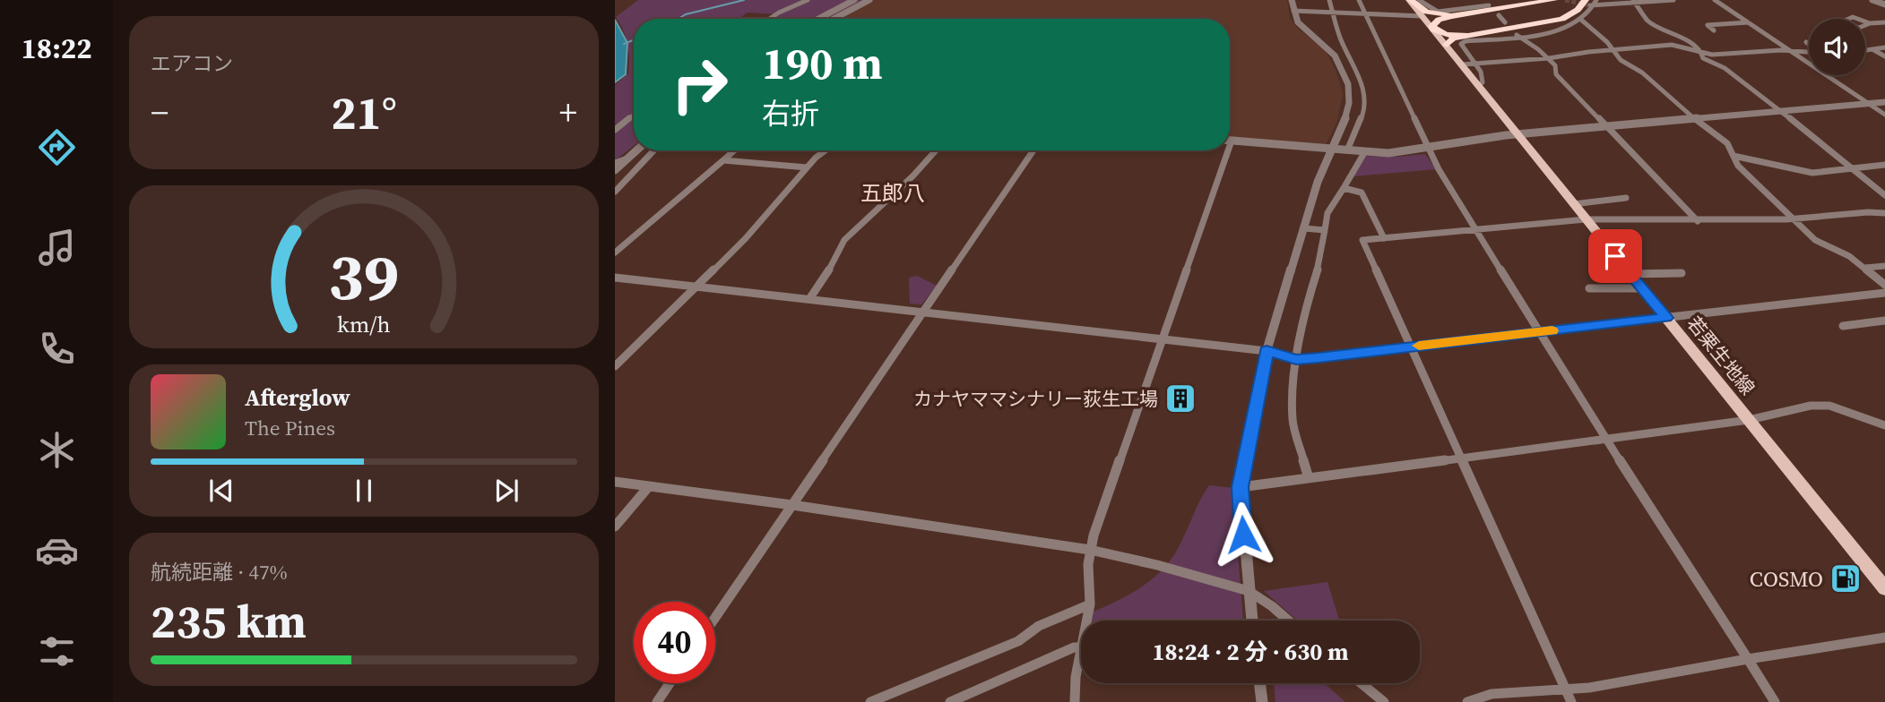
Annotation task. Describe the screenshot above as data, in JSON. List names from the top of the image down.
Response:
{
  "streets": {
    "main road": ["若栗生地線"]
  },
  "districts": ["五郎八"],
  "places": {
    "building": ["カナヤママシナリー荻生工場"],
    "fuel station": ["COSMO"]
  },
  "page": {
    "tabs": "18:22",
    "tile": [
      "エアコン",
      ["航続距離 · 47%", "235 km"]
    ],
    "turn": ["190 m", "右折"],
    "heat": ["−", "21°", "+"],
    "song": ["Afterglow", "The Pines"],
    "limit": "40",
    "trip": "18:24 · 2 分 · 630 m",
    "gauge": ["39", "km/h"]
  }
}
